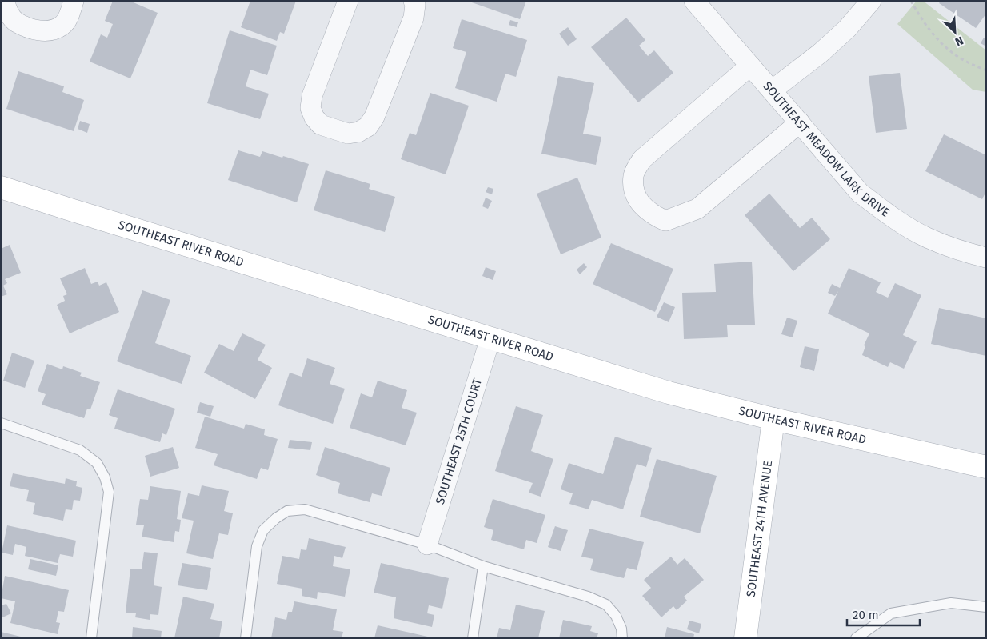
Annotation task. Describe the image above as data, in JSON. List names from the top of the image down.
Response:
{
  "streets": {
    "main road": ["SOUTHEAST RIVER ROAD", "SOUTHEAST 24TH AVENUE"],
    "street": ["SOUTHEAST MEADOW LARK DRIVE", "SOUTHEAST 25TH COURT"]
  },
  "crossings": [
    ["SOUTHEAST RIVER ROAD", "SOUTHEAST 25TH COURT"],
    ["SOUTHEAST RIVER ROAD", "SOUTHEAST 24TH AVENUE"]
  ],
  "scale_bar": "20 m",
  "north": "bottom right"
}
